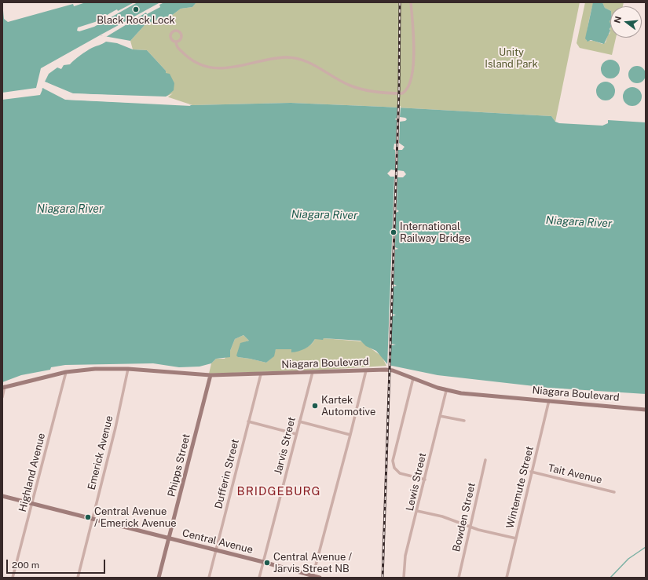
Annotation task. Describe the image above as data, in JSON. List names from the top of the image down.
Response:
{
  "streets": {
    "main road": ["Niagara Boulevard", "Phipps Street", "Central Avenue"],
    "street": [
      "Jarvis Street",
      "Emerick Avenue",
      "Highland Avenue",
      "Dufferin Street",
      "Tait Avenue",
      "Lewis Street",
      "Wintemute Street",
      "Bowden Street"
    ]
  },
  "crossings": [
    ["Niagara Boulevard", "Jarvis Street"],
    ["Niagara Boulevard", "Emerick Avenue"],
    ["Niagara Boulevard", "Phipps Street"],
    ["Niagara Boulevard", "Highland Avenue"],
    ["Niagara Boulevard", "Dufferin Street"],
    ["Niagara Boulevard", "Lewis Street"],
    ["Niagara Boulevard", "Wintemute Street"],
    ["Jarvis Street", "Central Avenue"],
    ["Emerick Avenue", "Central Avenue"],
    ["Phipps Street", "Central Avenue"],
    ["Highland Avenue", "Central Avenue"],
    ["Dufferin Street", "Central Avenue"],
    ["Tait Avenue", "Wintemute Street"]
  ],
  "districts": ["BRIDGEBURG"],
  "water": ["Niagara River"],
  "parks": ["Unity Island Park"],
  "places": [
    "Black Rock Lock",
    "International Railway Bridge",
    "Kartek Automotive",
    "Central Avenue / Emerick Avenue",
    "Central Avenue / Jarvis Street NB"
  ],
  "scale_bar": "200 m",
  "north": "left"
}
